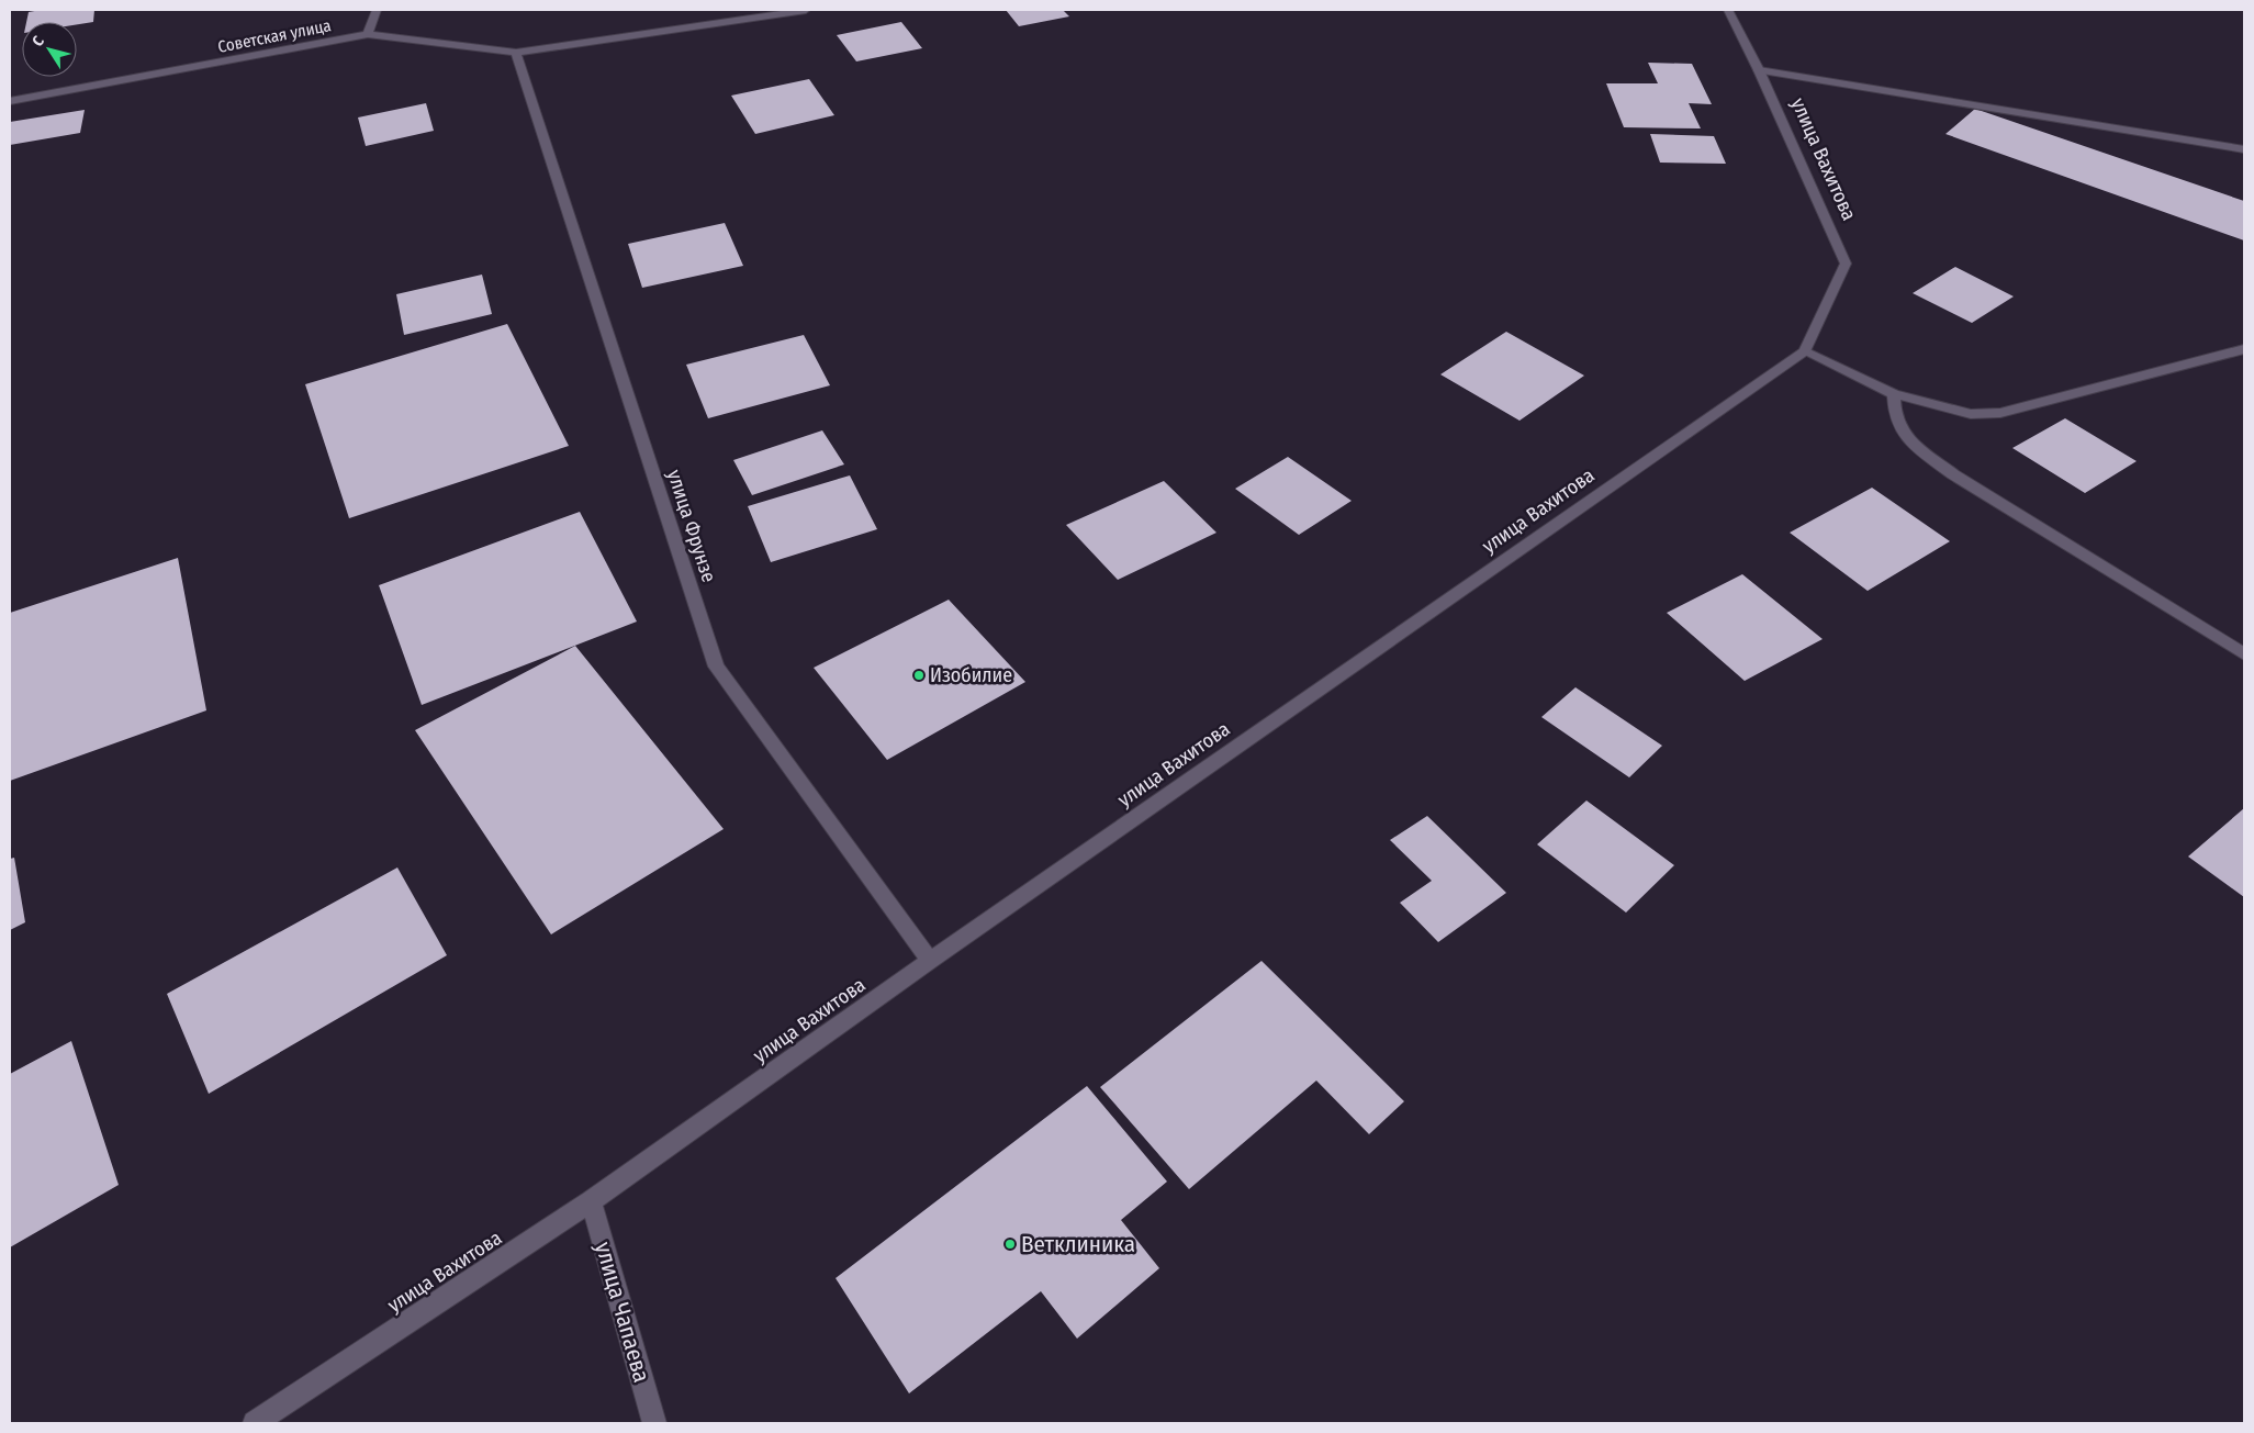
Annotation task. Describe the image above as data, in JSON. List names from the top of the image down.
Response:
{
  "streets": {
    "street": [
      "Советская улица",
      "улица Вахитова",
      "улица Фрунзе",
      "улица Чапаева"
    ]
  },
  "crossings": [
    ["Советская улица", "улица Фрунзе"],
    ["улица Вахитова", "улица Фрунзе"],
    ["улица Вахитова", "улица Чапаева"]
  ],
  "places": ["Изобилие", "Ветклиника"],
  "north": "top left"
}
